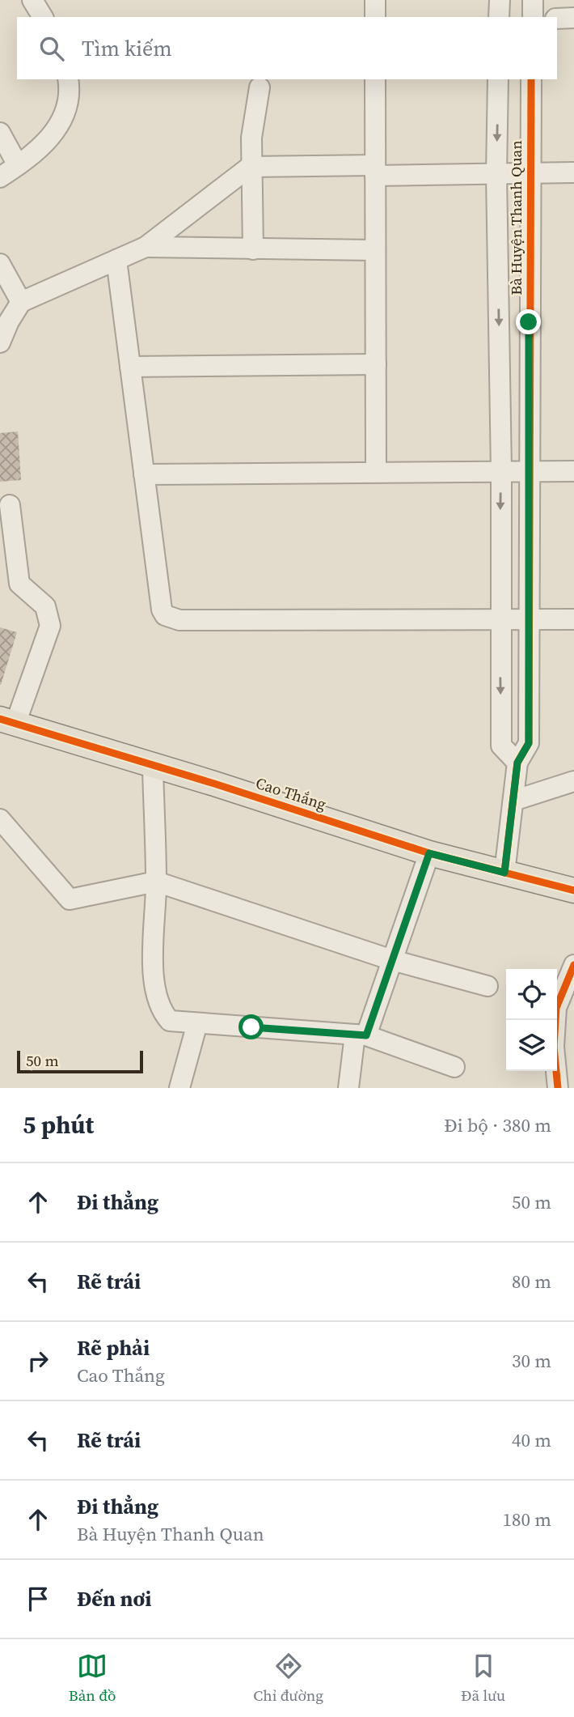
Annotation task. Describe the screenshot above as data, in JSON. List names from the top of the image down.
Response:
{
  "streets": {
    "main road": ["Cao Thắng"],
    "street": ["Bà Huyện Thanh Quan"]
  },
  "scale_bar": "50 m",
  "page": {
    "search": "Tìm kiếm",
    "scale": "50 m",
    "heading": ["5 phút", "Đi bộ · 380 m"],
    "list": [
      ["Đi thẳng", "50 m"],
      ["Rẽ trái", "80 m"],
      ["Rẽ phải", "Cao Thắng", "30 m"],
      ["Rẽ trái", "40 m"],
      ["Đi thẳng", "Bà Huyện Thanh Quan", "180 m"],
      "Đến nơi"
    ],
    "nav": ["Bản đồ", "Chỉ đường", "Đã lưu"]
  }
}
